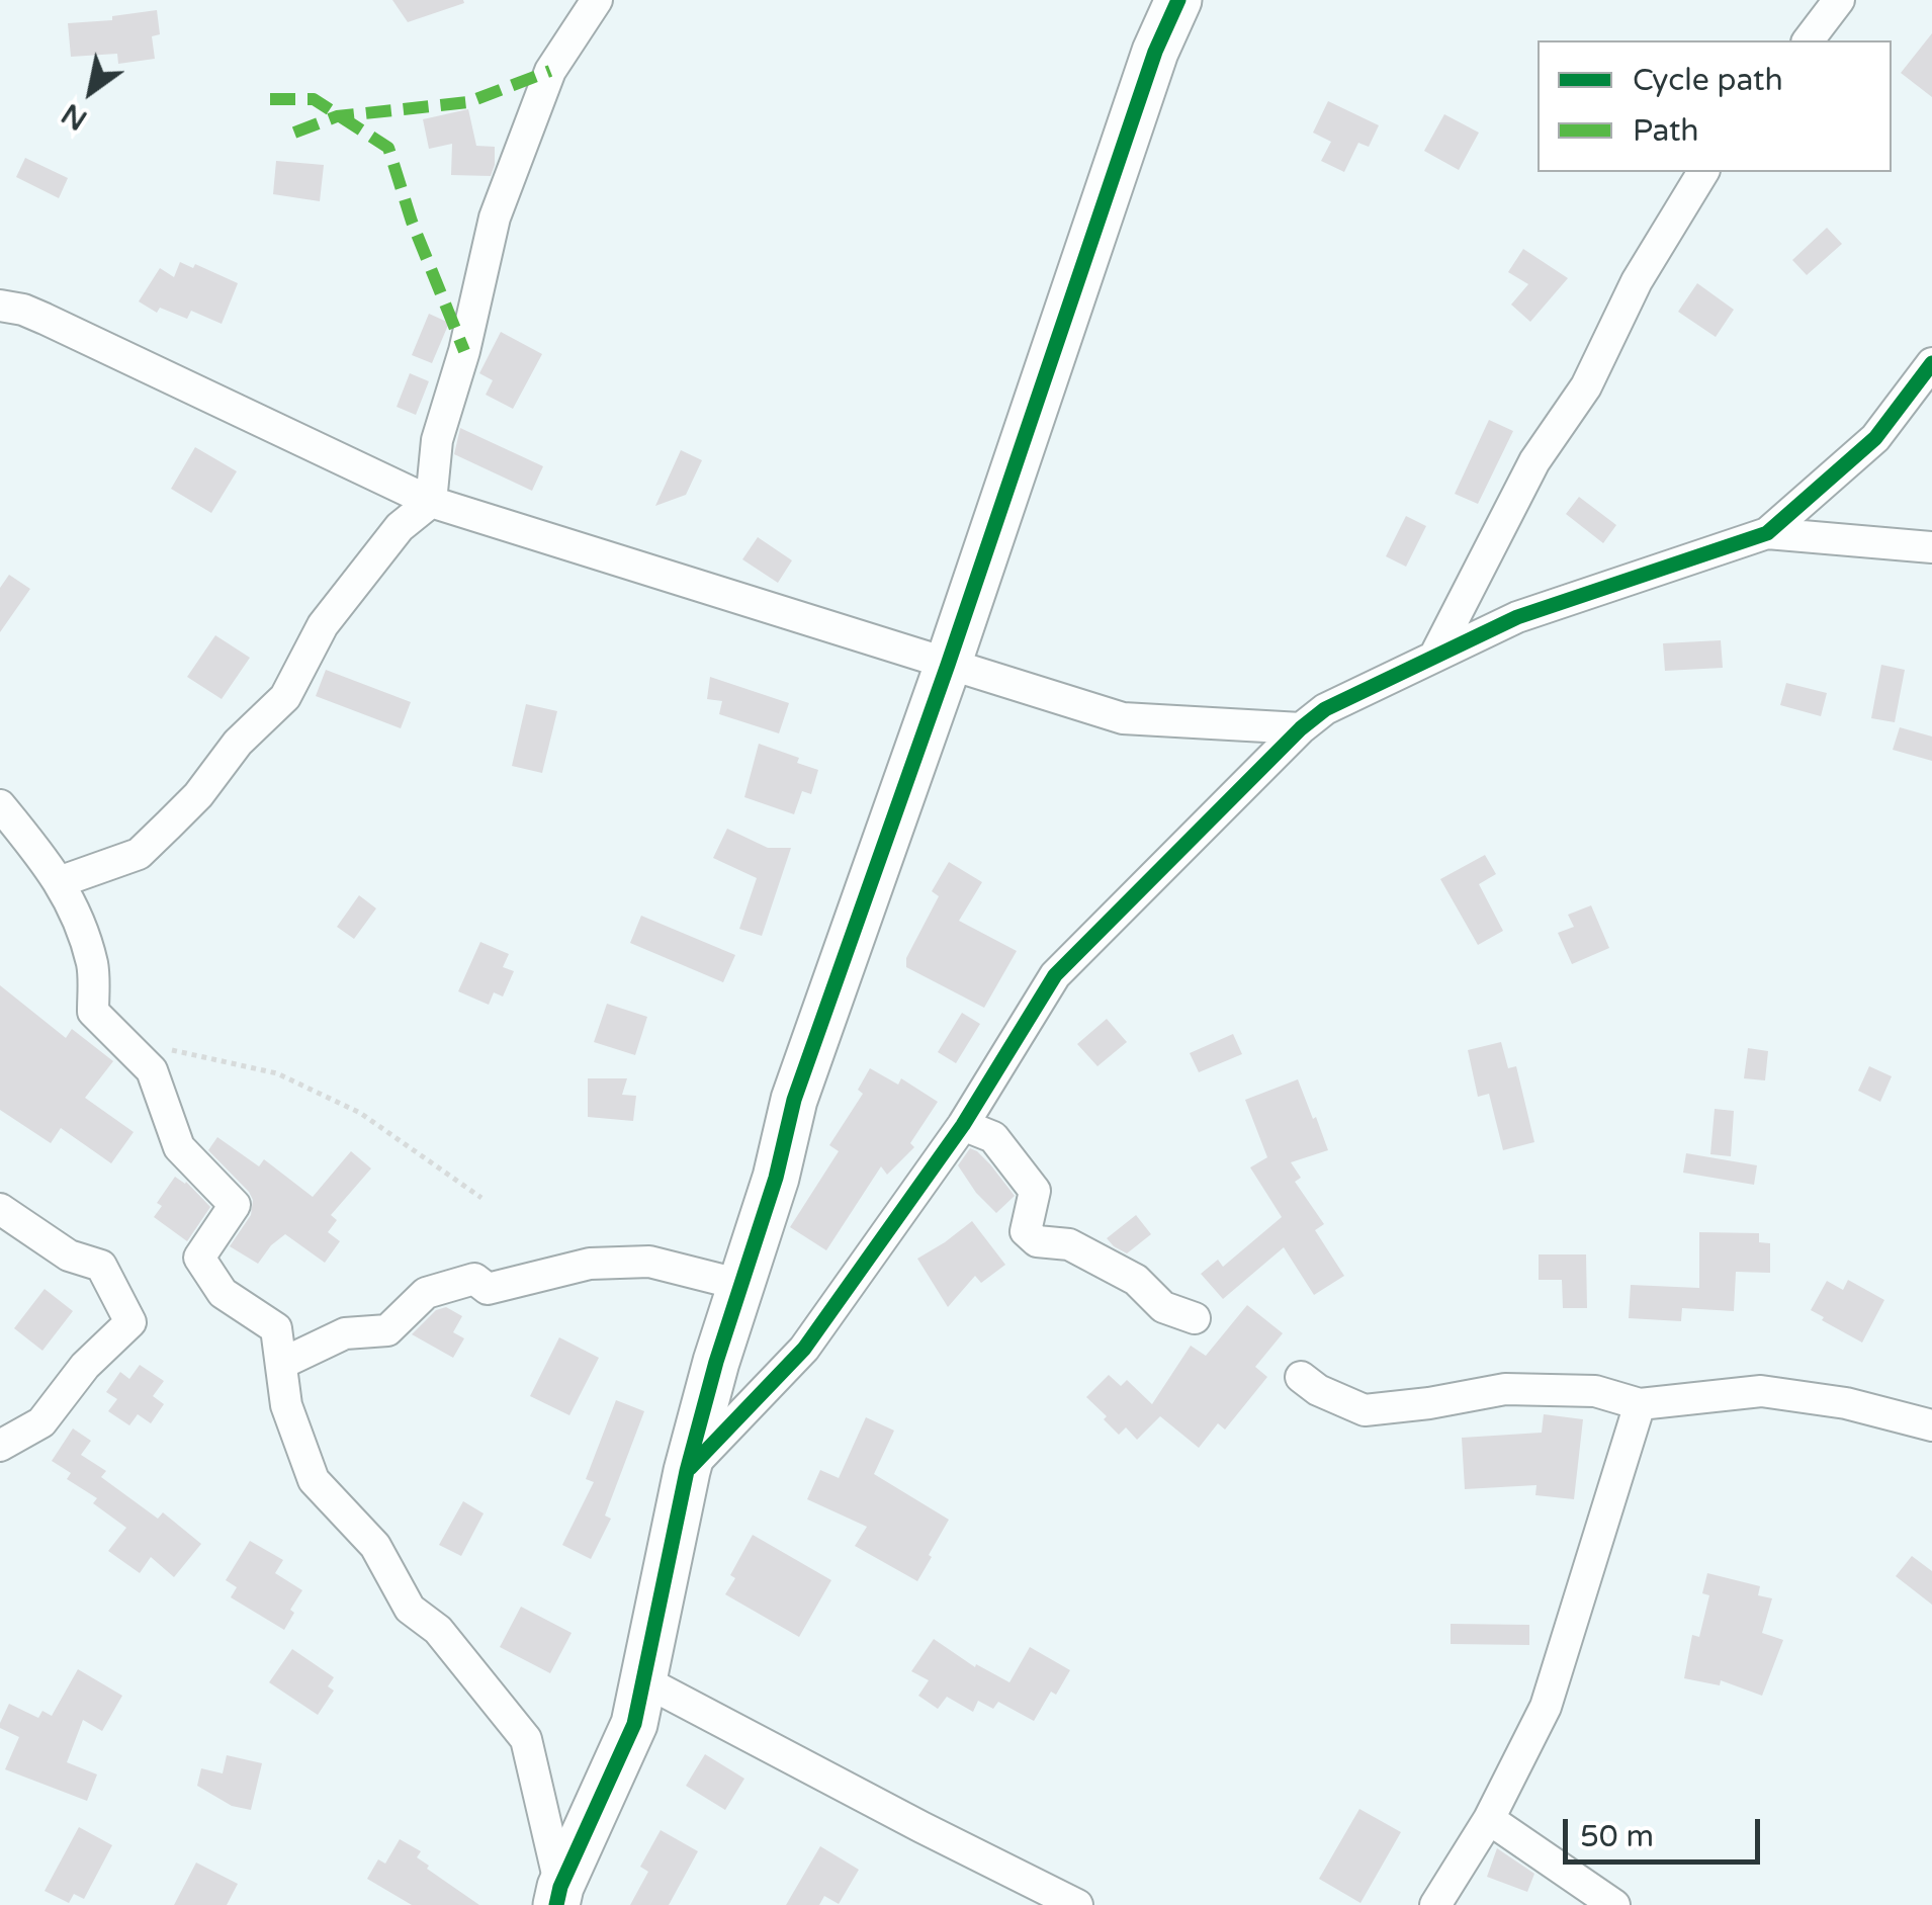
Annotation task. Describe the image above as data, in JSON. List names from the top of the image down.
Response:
{
  "legend": ["Cycle path", "Path"],
  "scale_bar": "50 m",
  "north": "bottom left"
}
